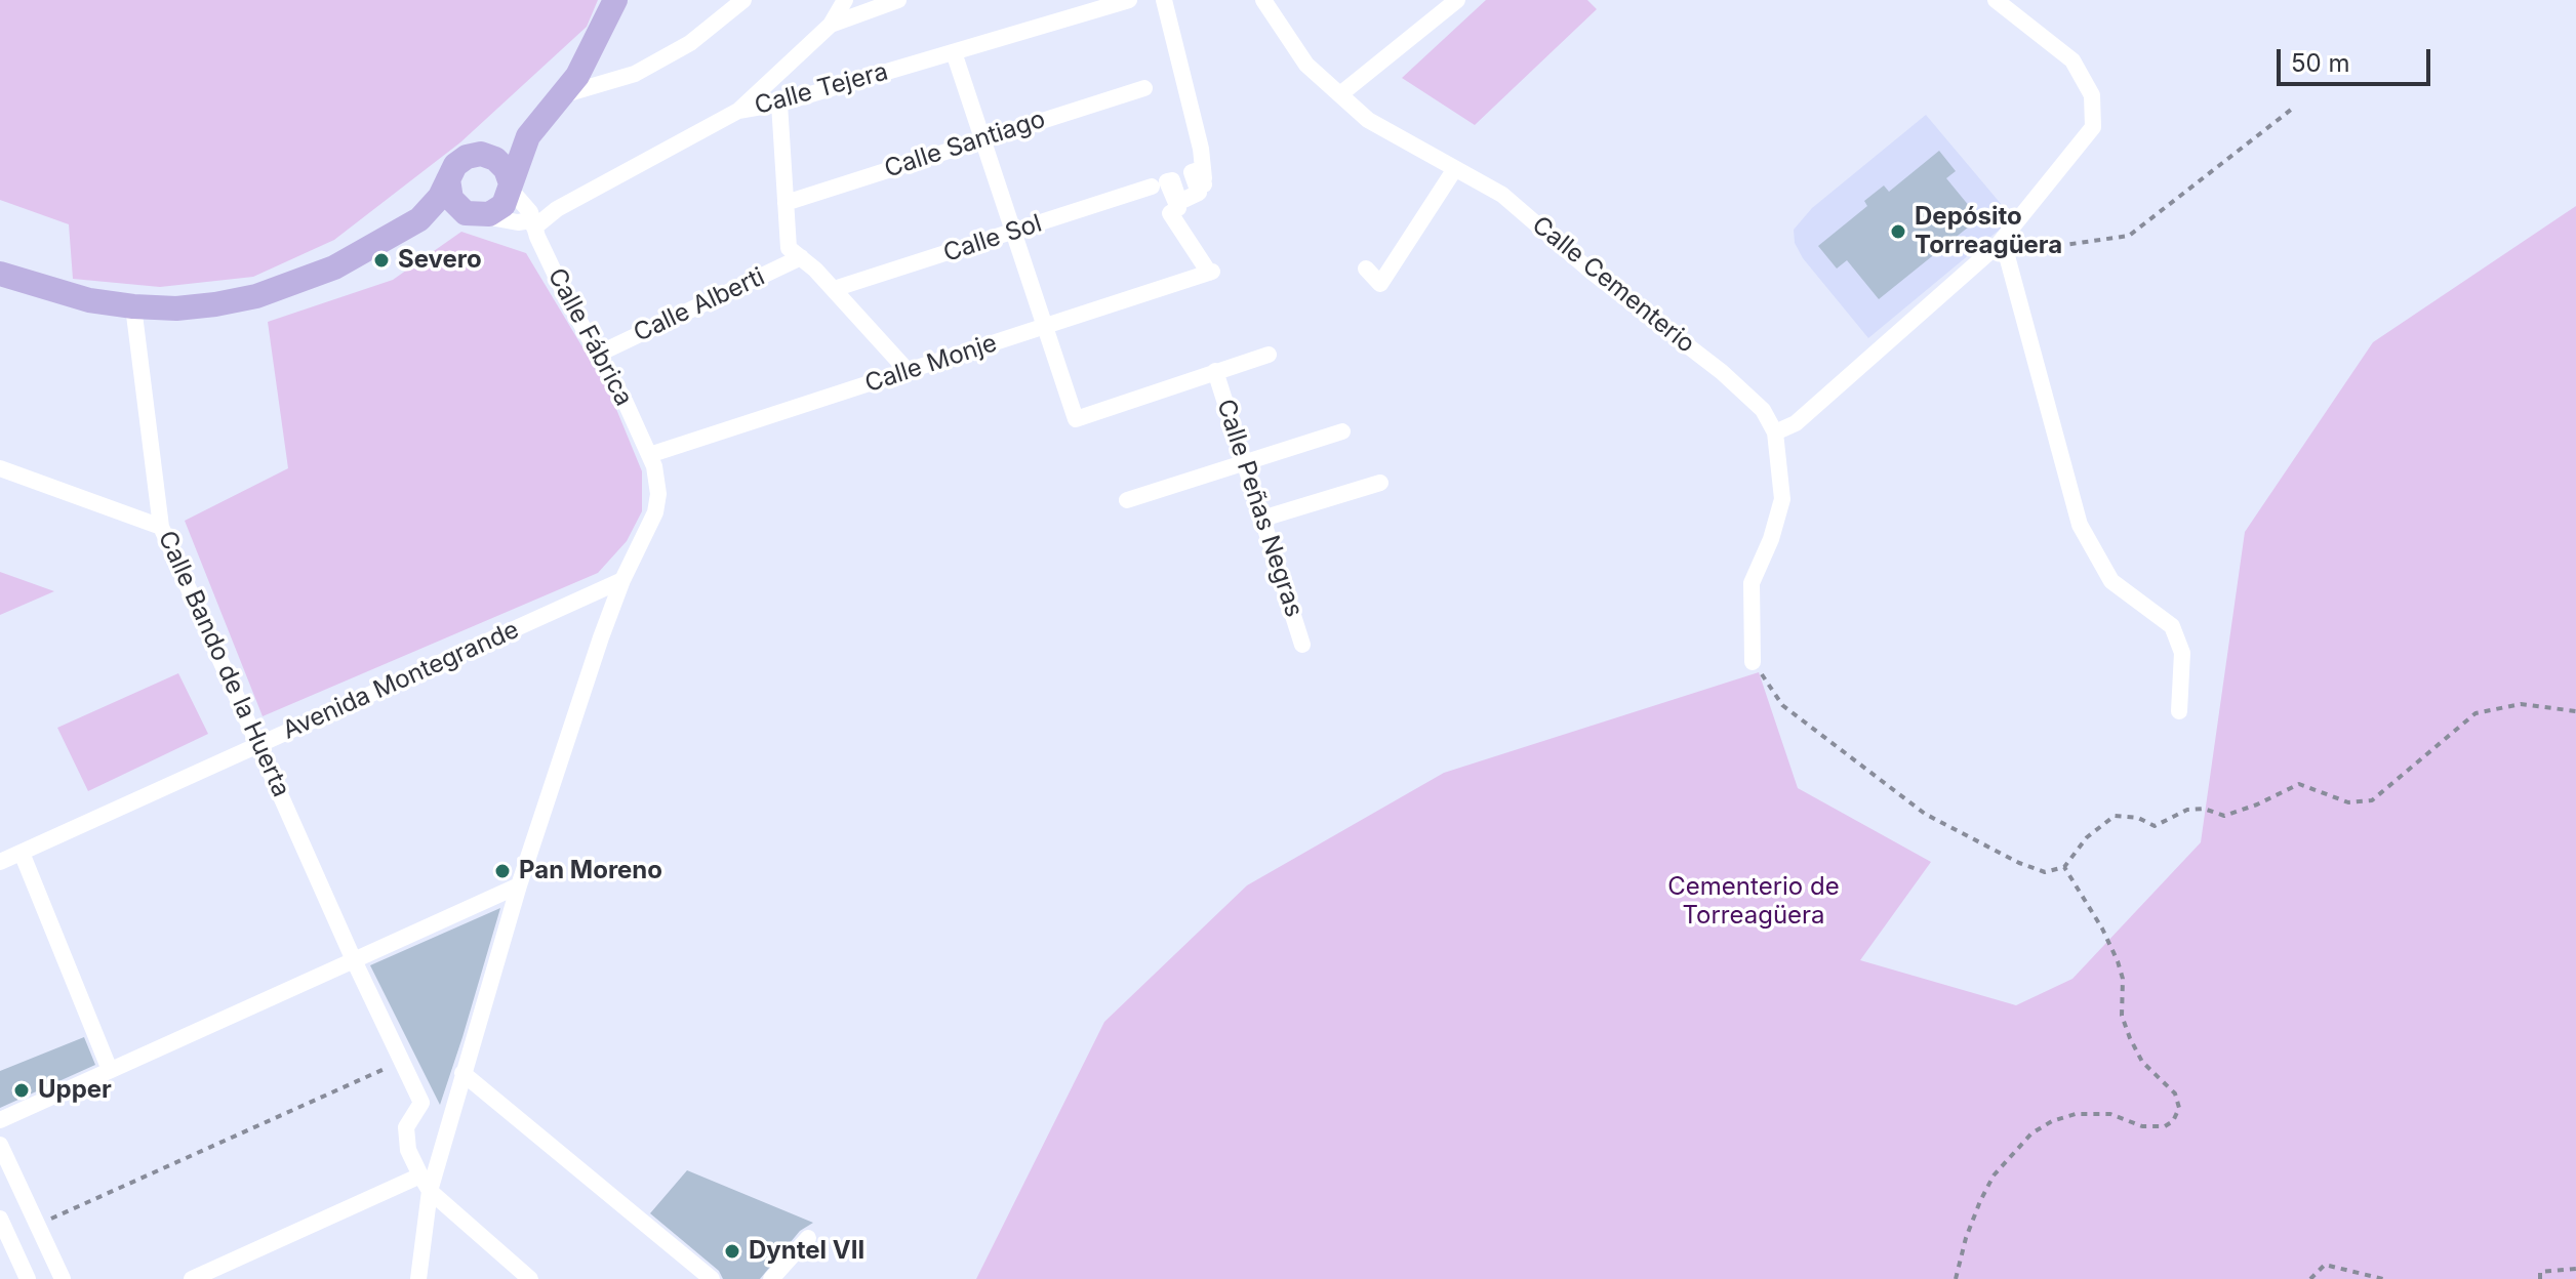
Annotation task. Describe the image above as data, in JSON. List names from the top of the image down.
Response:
{
  "streets": {
    "street": [
      "Calle Tejera",
      "Calle Santiago",
      "Calle Sol",
      "Calle Cementerio",
      "Calle Alberti",
      "Calle Fábrica",
      "Calle Monje",
      "Calle Peñas Negras",
      "Calle Bando de la Huerta",
      "Avenida Montegrande"
    ]
  },
  "crossings": [
    ["Calle Tejera", "Calle Fábrica"],
    ["Calle Alberti", "Calle Fábrica"],
    ["Calle Fábrica", "Calle Monje"],
    ["Calle Fábrica", "Avenida Montegrande"],
    ["Calle Bando de la Huerta", "Avenida Montegrande"]
  ],
  "parks": ["Cementerio de Torreagüera"],
  "places": [
    "Depósito Torreagüera",
    "Severo",
    "Pan Moreno",
    "Upper",
    "Dyntel VII"
  ],
  "scale_bar": "50 m"
}
